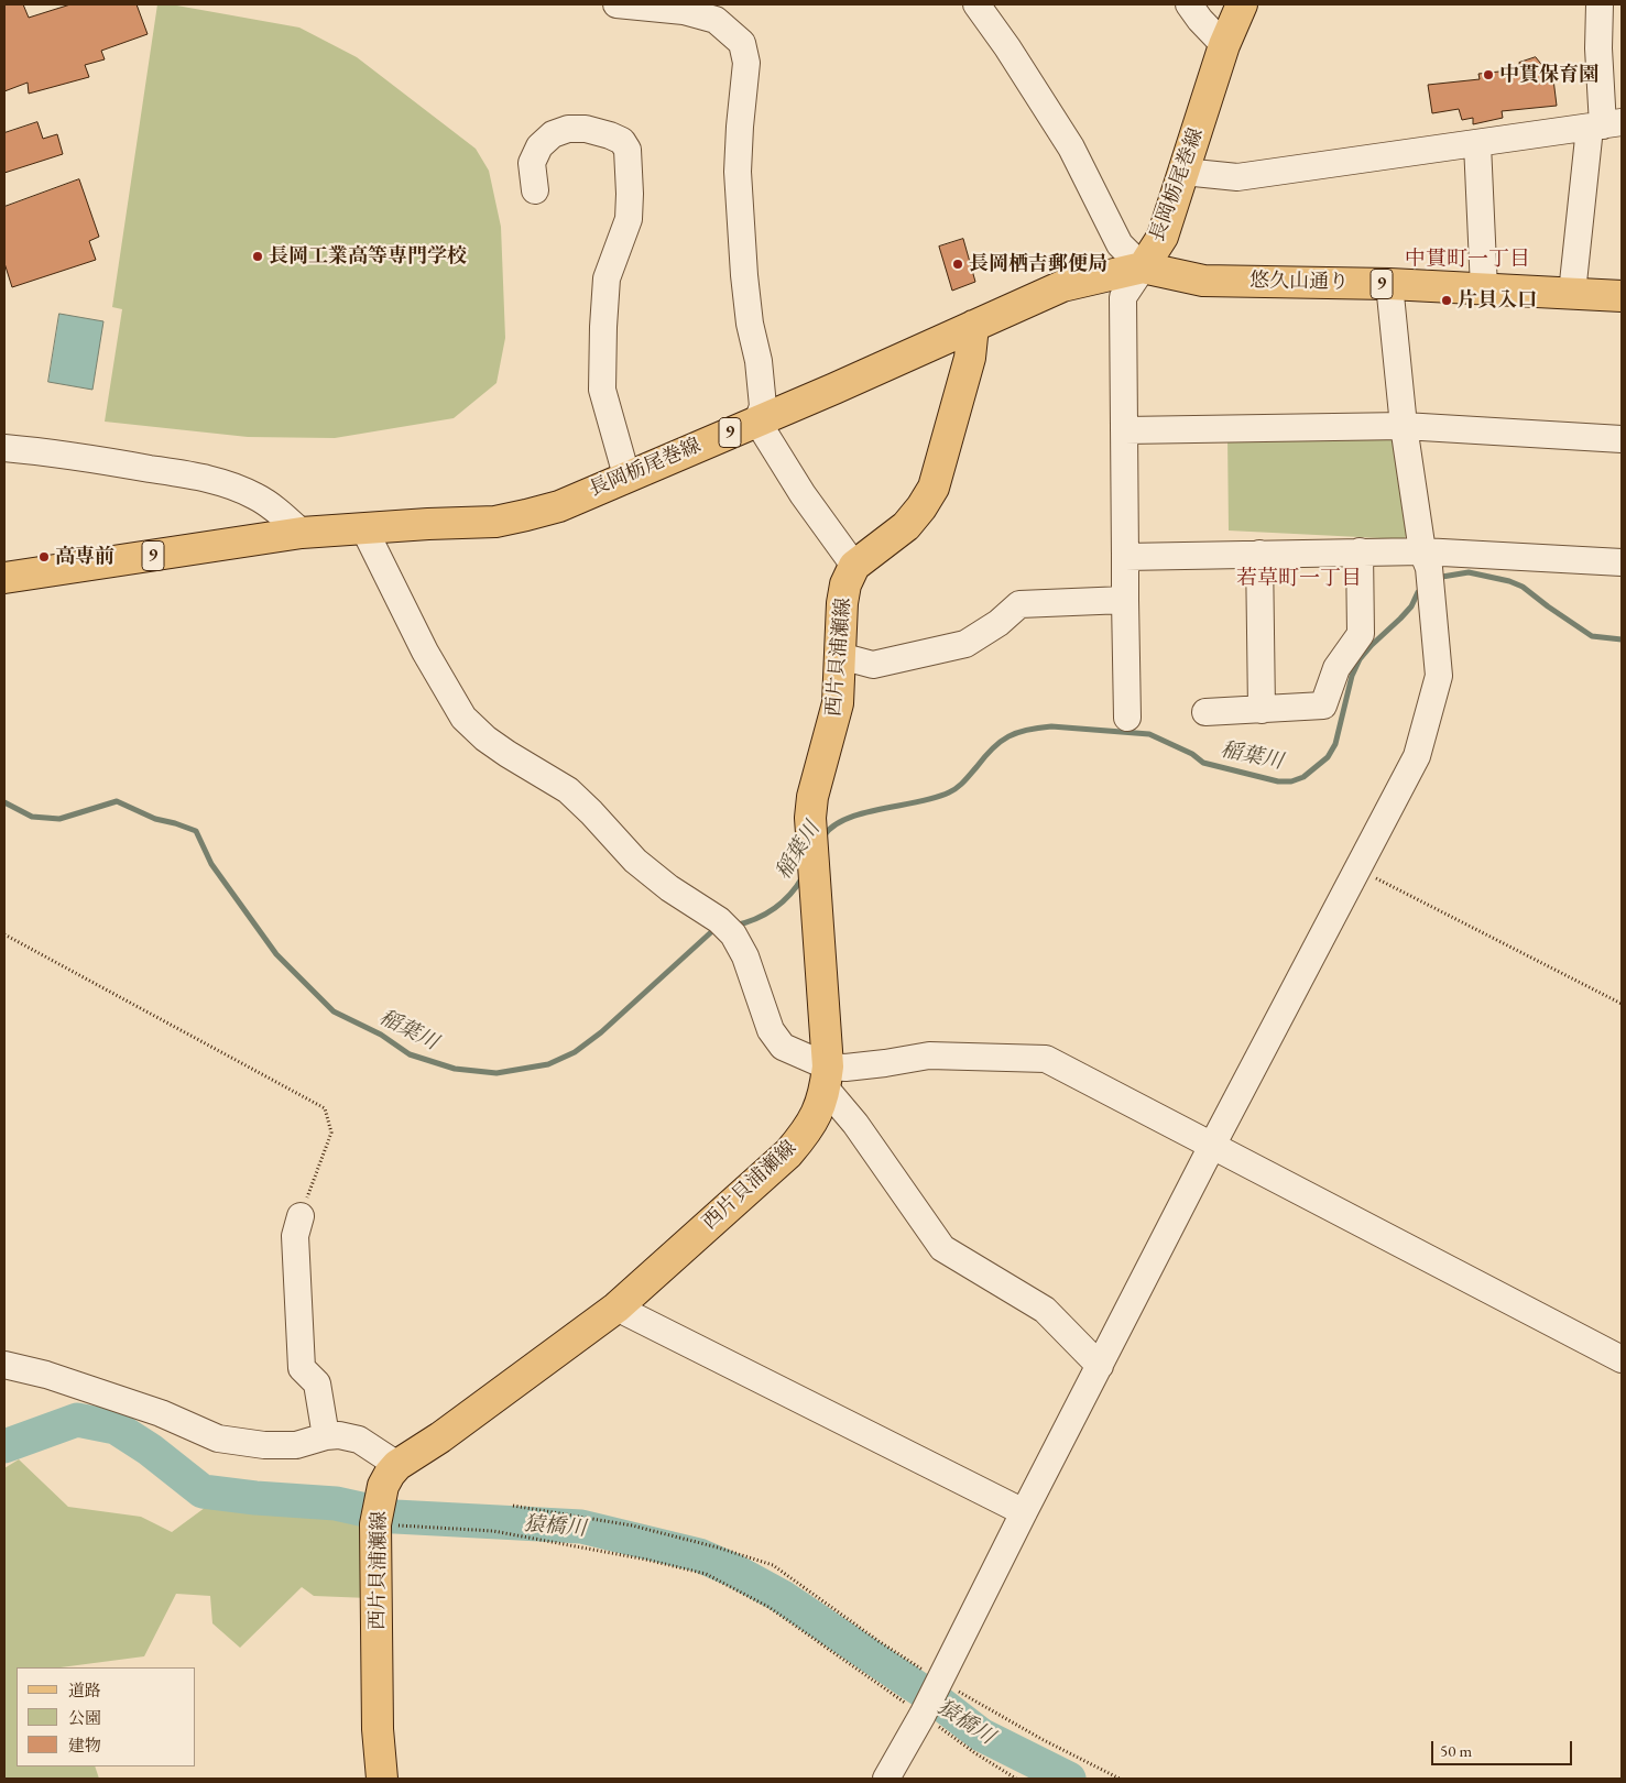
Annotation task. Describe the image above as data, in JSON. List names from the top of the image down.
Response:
{
  "streets": {
    "main road": [
      "長岡栃尾巻線",
      "悠久山通り",
      "9",
      "西片貝浦瀬線"
    ]
  },
  "crossings": [
    ["長岡栃尾巻線", "悠久山通り"]
  ],
  "districts": ["中貫町一丁目", "若草町一丁目"],
  "water": ["稲葉川", "猿橋川"],
  "places": [
    "中貫保育園",
    "長岡工業高等専門学校",
    "長岡栖吉郵便局",
    "片貝入口",
    "高専前"
  ],
  "legend": ["道路", "公園", "建物"],
  "scale_bar": "50 m"
}
